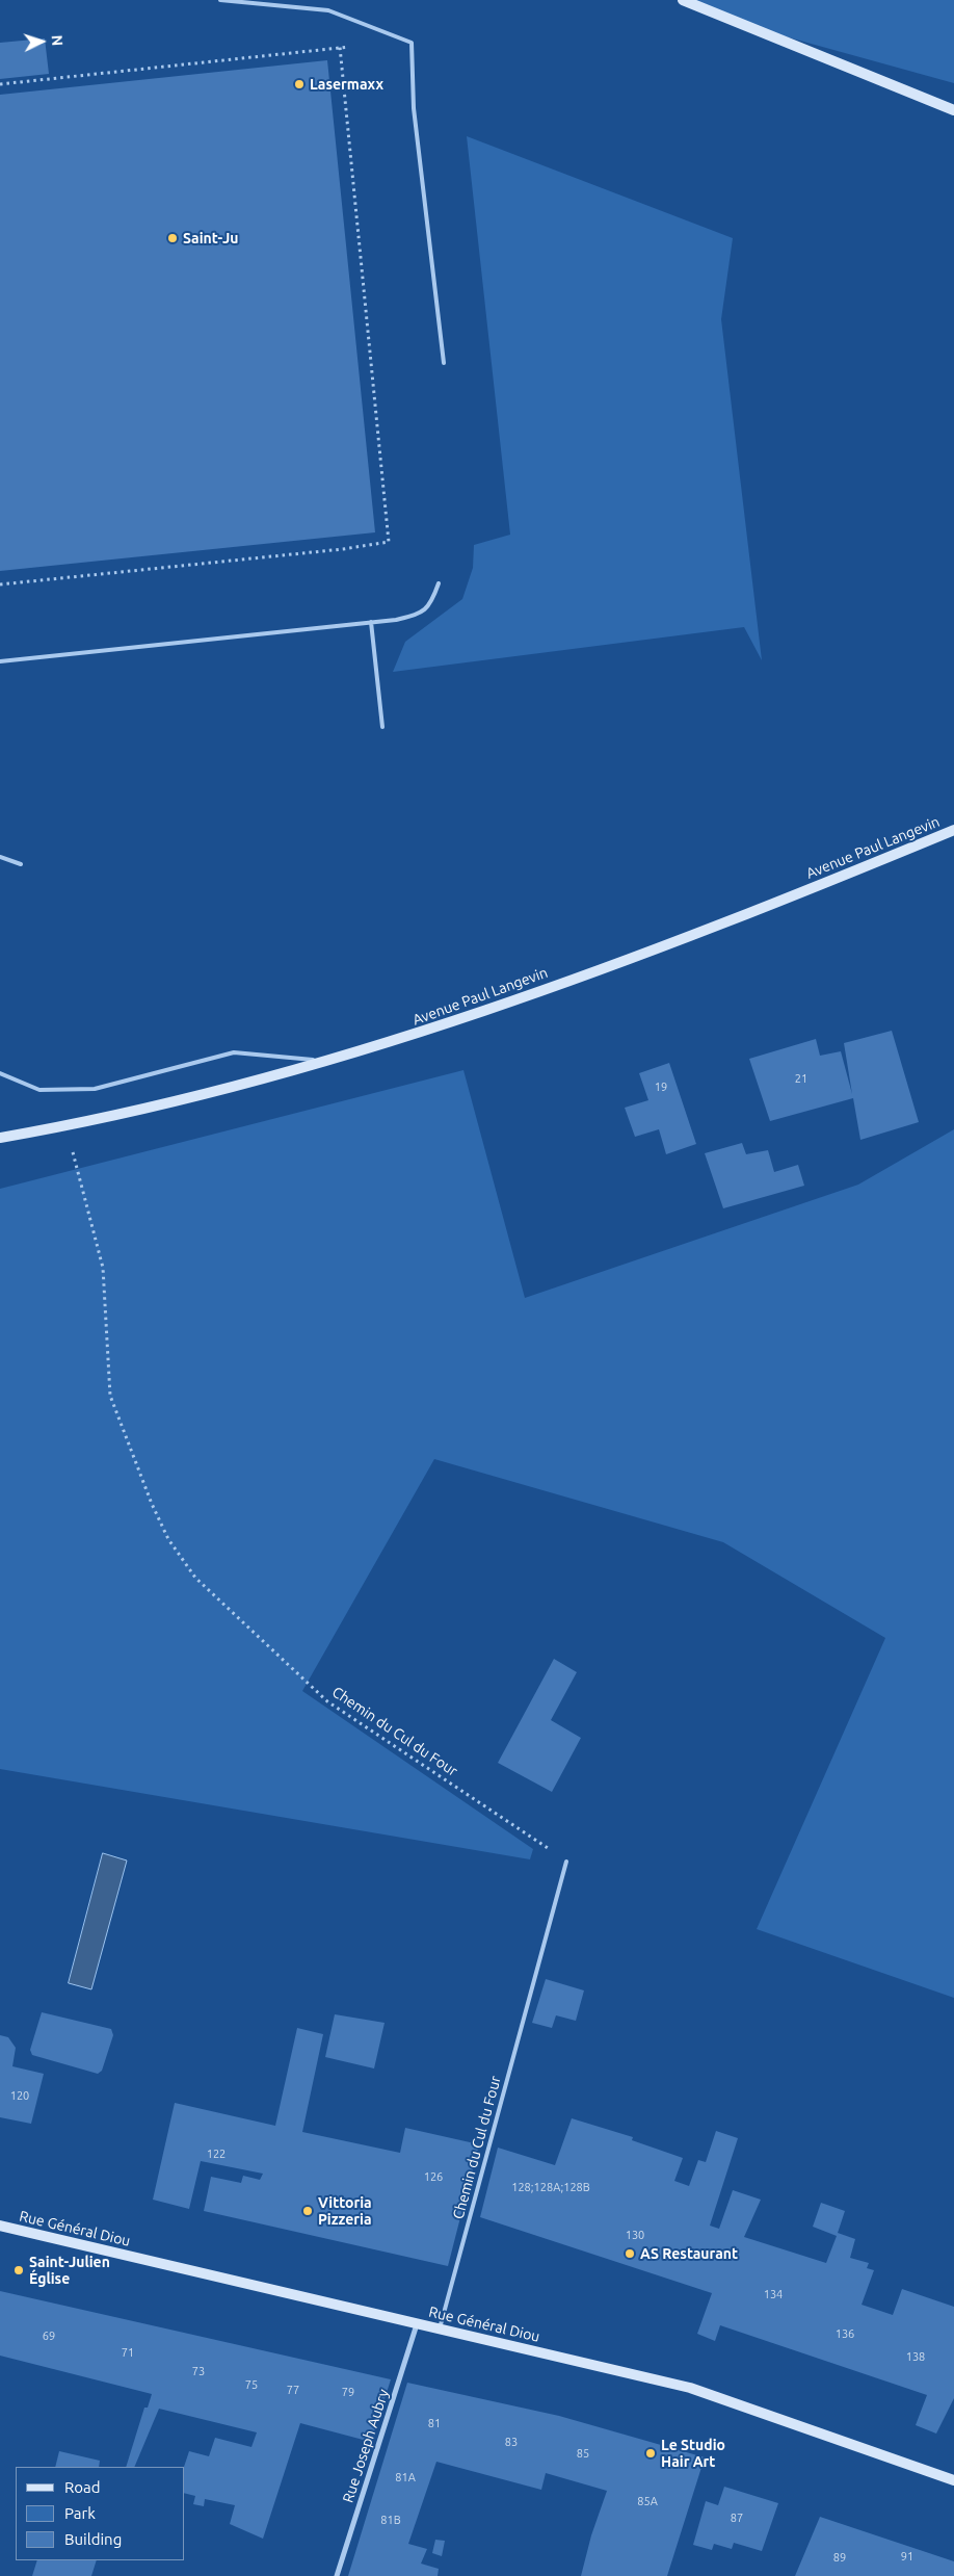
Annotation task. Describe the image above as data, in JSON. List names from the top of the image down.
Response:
{
  "streets": {
    "main road": ["Avenue Paul Langevin", "Rue Général Diou"],
    "street": ["Rue Joseph Aubry"],
    "lane": ["Chemin du Cul du Four"]
  },
  "crossings": [
    ["Avenue Paul Langevin", "Chemin du Cul du Four"],
    ["Chemin du Cul du Four", "Rue Général Diou"],
    ["Rue Général Diou", "Rue Joseph Aubry"]
  ],
  "places": [
    "Lasermaxx",
    "Saint-Ju",
    "Vittoria Pizzeria",
    "AS Restaurant",
    "Saint-Julien Église",
    "Le Studio Hair Art"
  ],
  "house_numbers": [
    "21",
    "19",
    "120",
    "122",
    "126",
    "128;128A;128B",
    "130",
    "134",
    "136",
    "69",
    "71",
    "138",
    "73",
    "75",
    "77",
    "79",
    "81",
    "83",
    "85",
    "81A",
    "85A",
    "87",
    "81B",
    "91",
    "89"
  ],
  "legend": ["Road", "Park", "Building"],
  "north": "right"
}
